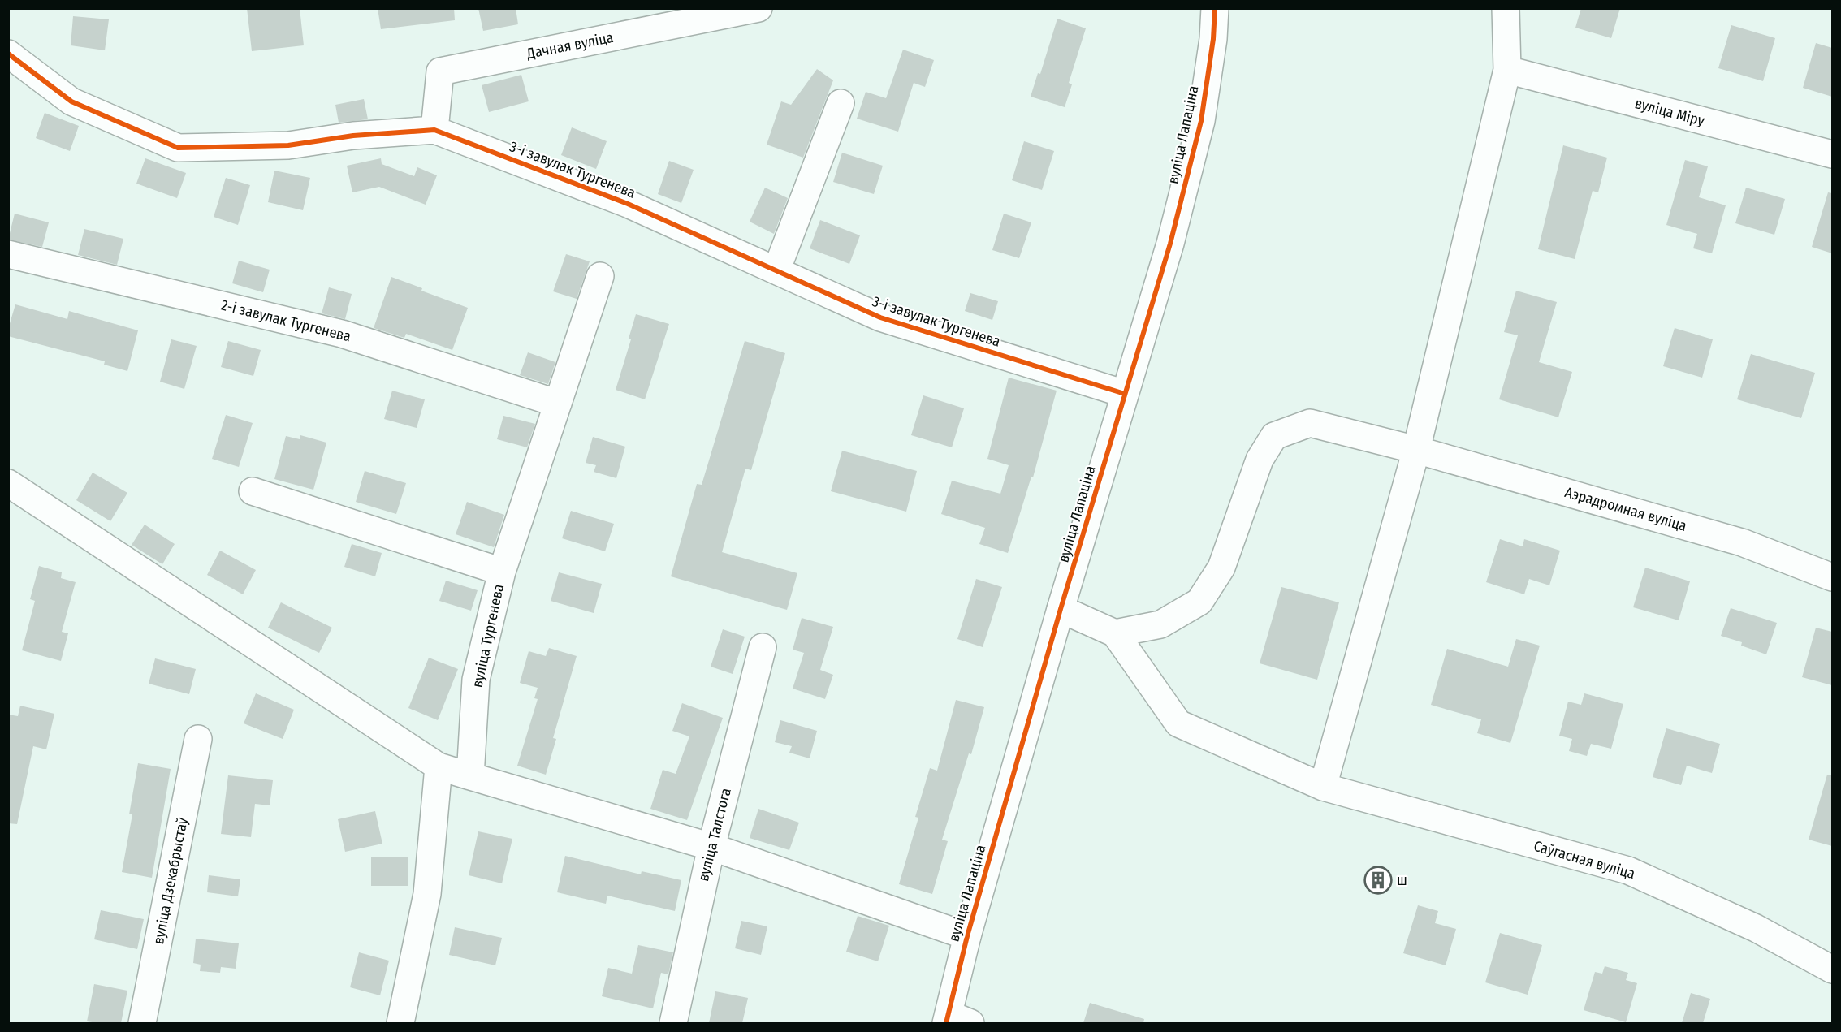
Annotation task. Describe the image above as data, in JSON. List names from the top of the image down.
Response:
{
  "streets": {
    "street": [
      "Дачная вуліца",
      "вуліца Міру",
      "вуліца Лапаціна",
      "3-і завулак Тургенева",
      "2-і завулак Тургенева",
      "Аэрадромная вуліца",
      "вуліца Тургенева",
      "вуліца Талстога",
      "Саўгасная вуліца",
      "вуліца Дзекабрыстаў"
    ]
  },
  "crossings": [
    ["Дачная вуліца", "3-і завулак Тургенева"],
    ["вуліца Лапаціна", "3-і завулак Тургенева"],
    ["2-і завулак Тургенева", "вуліца Тургенева"],
    ["Аэрадромная вуліца", "Саўгасная вуліца"]
  ],
  "places": {
    "building": ["ш"]
  }
}
